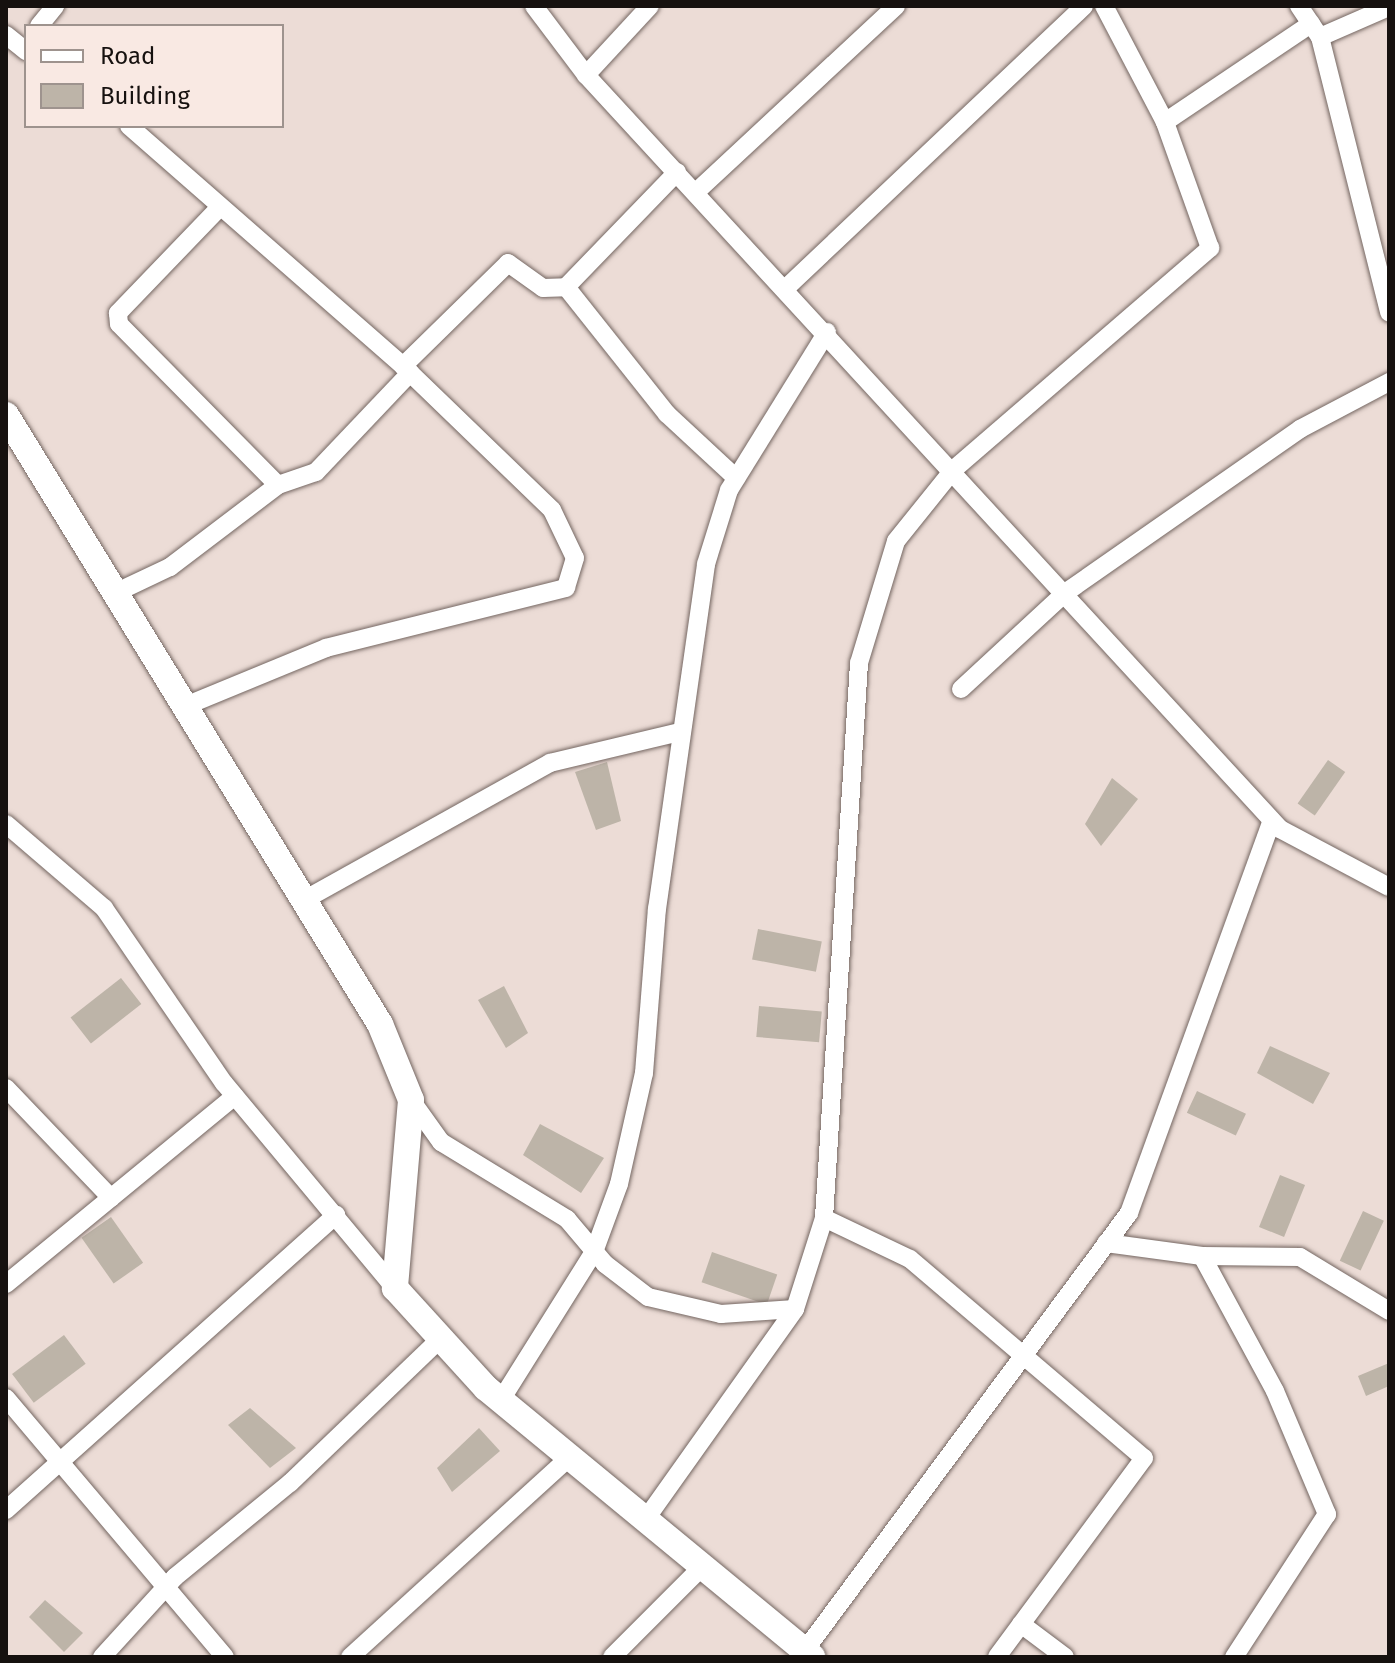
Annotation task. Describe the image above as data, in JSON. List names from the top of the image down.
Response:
{
  "legend": ["Road", "Building"]
}
